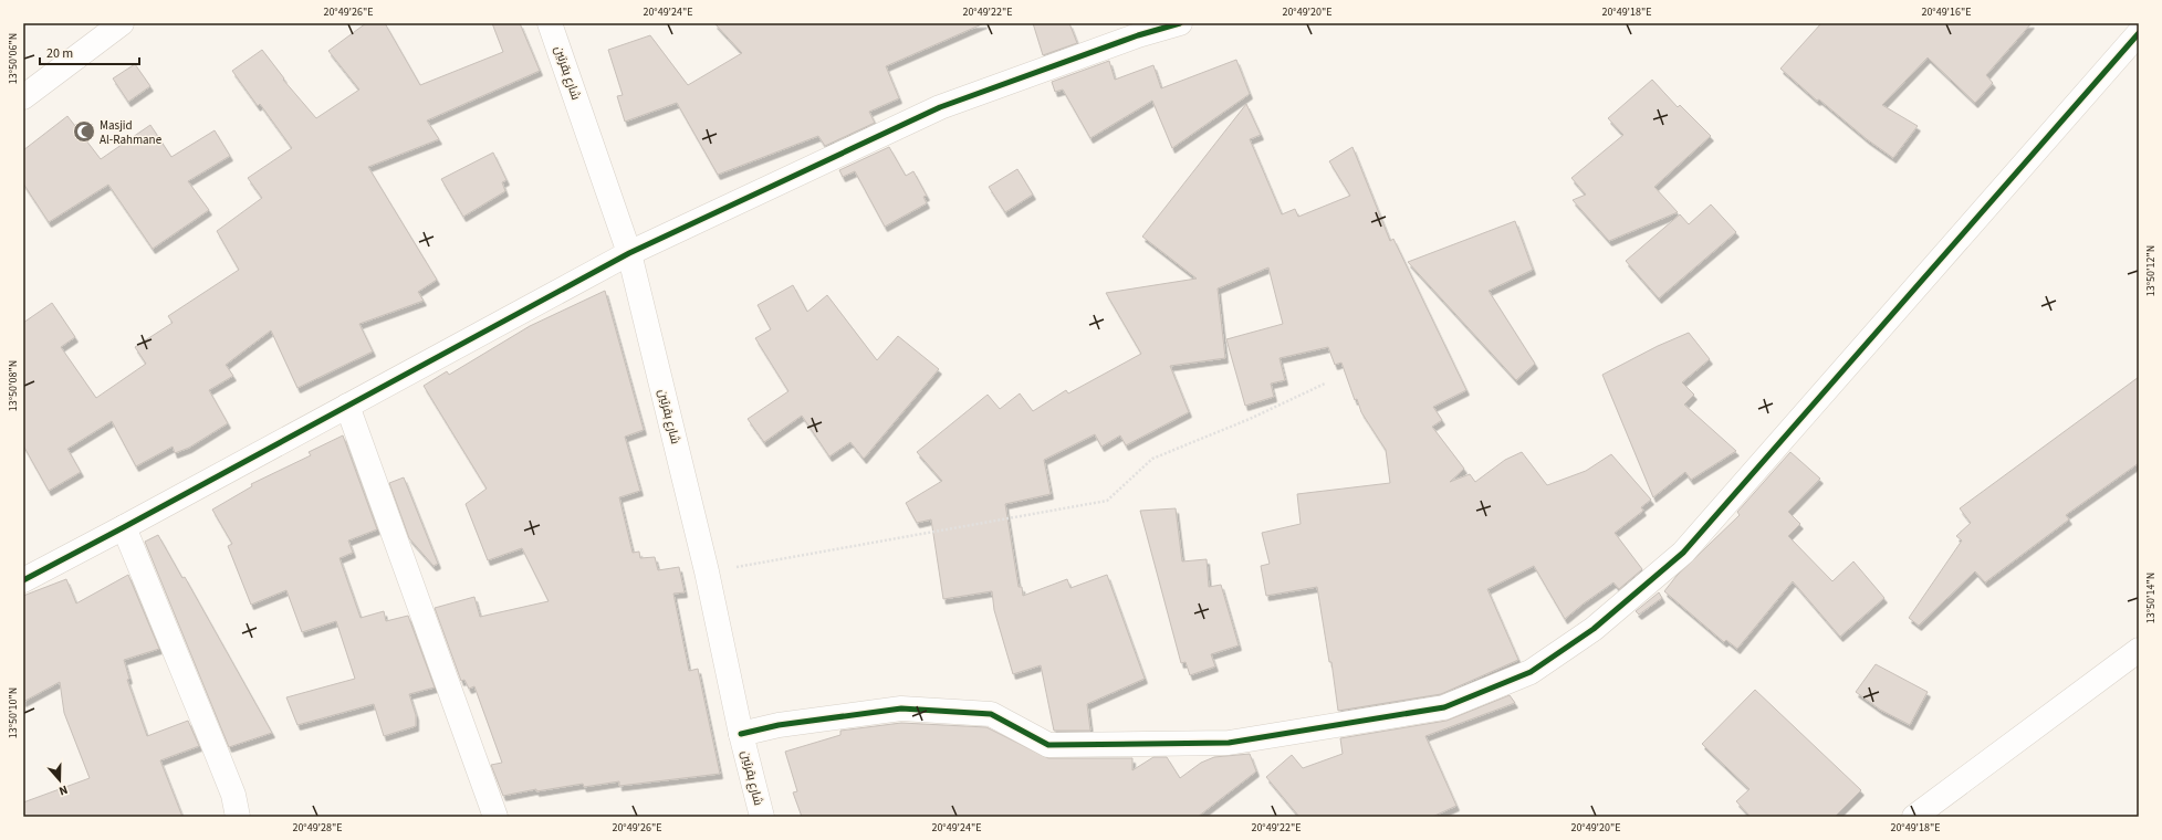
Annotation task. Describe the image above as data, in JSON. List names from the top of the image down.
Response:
{
  "streets": {
    "street": ["شارع بقرتين"]
  },
  "places": {
    "mosque": ["Masjid Al-Rahmane"]
  },
  "scale_bar": "20 m",
  "north": "bottom",
  "coordinates": [
    "20°49'26\"E",
    "20°49'24\"E",
    "20°49'22\"E",
    "20°49'20\"E",
    "20°49'18\"E",
    "20°49'16\"E",
    "13°50'06\"N",
    "13°50'12\"N",
    "13°50'08\"N",
    "13°50'14\"N",
    "13°50'10\"N",
    "20°49'28\"E"
  ]
}
